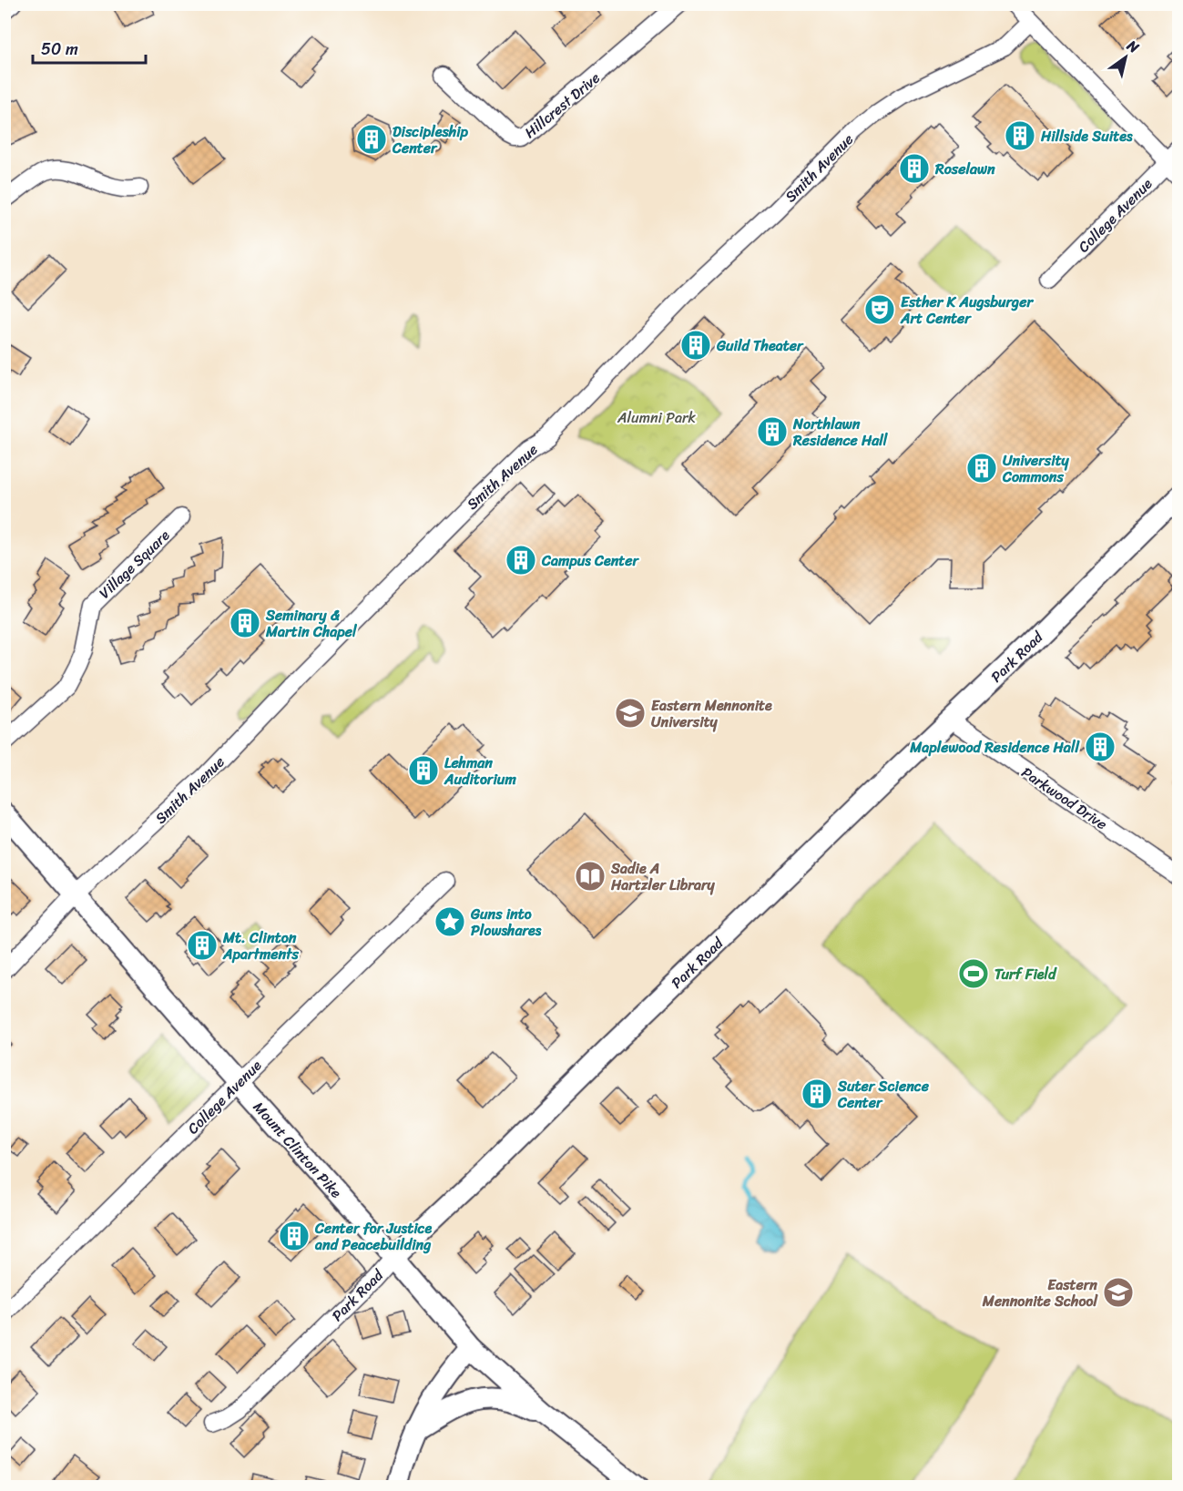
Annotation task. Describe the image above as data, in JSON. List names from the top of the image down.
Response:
{
  "streets": {
    "street": [
      "Hillcrest Drive",
      "Smith Avenue",
      "College Avenue",
      "Village Square",
      "Park Road",
      "Parkwood Drive",
      "Mount Clinton Pike"
    ]
  },
  "crossings": [
    ["Smith Avenue", "Mount Clinton Pike"],
    ["College Avenue", "Mount Clinton Pike"],
    ["Park Road", "Parkwood Drive"],
    ["Park Road", "Mount Clinton Pike"]
  ],
  "parks": ["Alumni Park"],
  "places": {
    "building": [
      "Hillside Suites",
      "Discipleship Center",
      "Roselawn",
      "Guild Theater",
      "Northlawn Residence Hall",
      "University Commons",
      "Campus Center",
      "Seminary & Martin Chapel",
      "Maplewood Residence Hall",
      "Lehman Auditorium",
      "Mt. Clinton Apartments",
      "Suter Science Center",
      "Center for Justice and Peacebuilding"
    ],
    "theatre": ["Esther K Augsburger Art Center"],
    "school or university": ["Eastern Mennonite University", "Eastern Mennonite School"],
    "library": ["Sadie A Hartzler Library"],
    "place": ["Guns into Plowshares"],
    "sports": ["Turf Field"]
  },
  "scale_bar": "50 m",
  "north": "top right"
}
